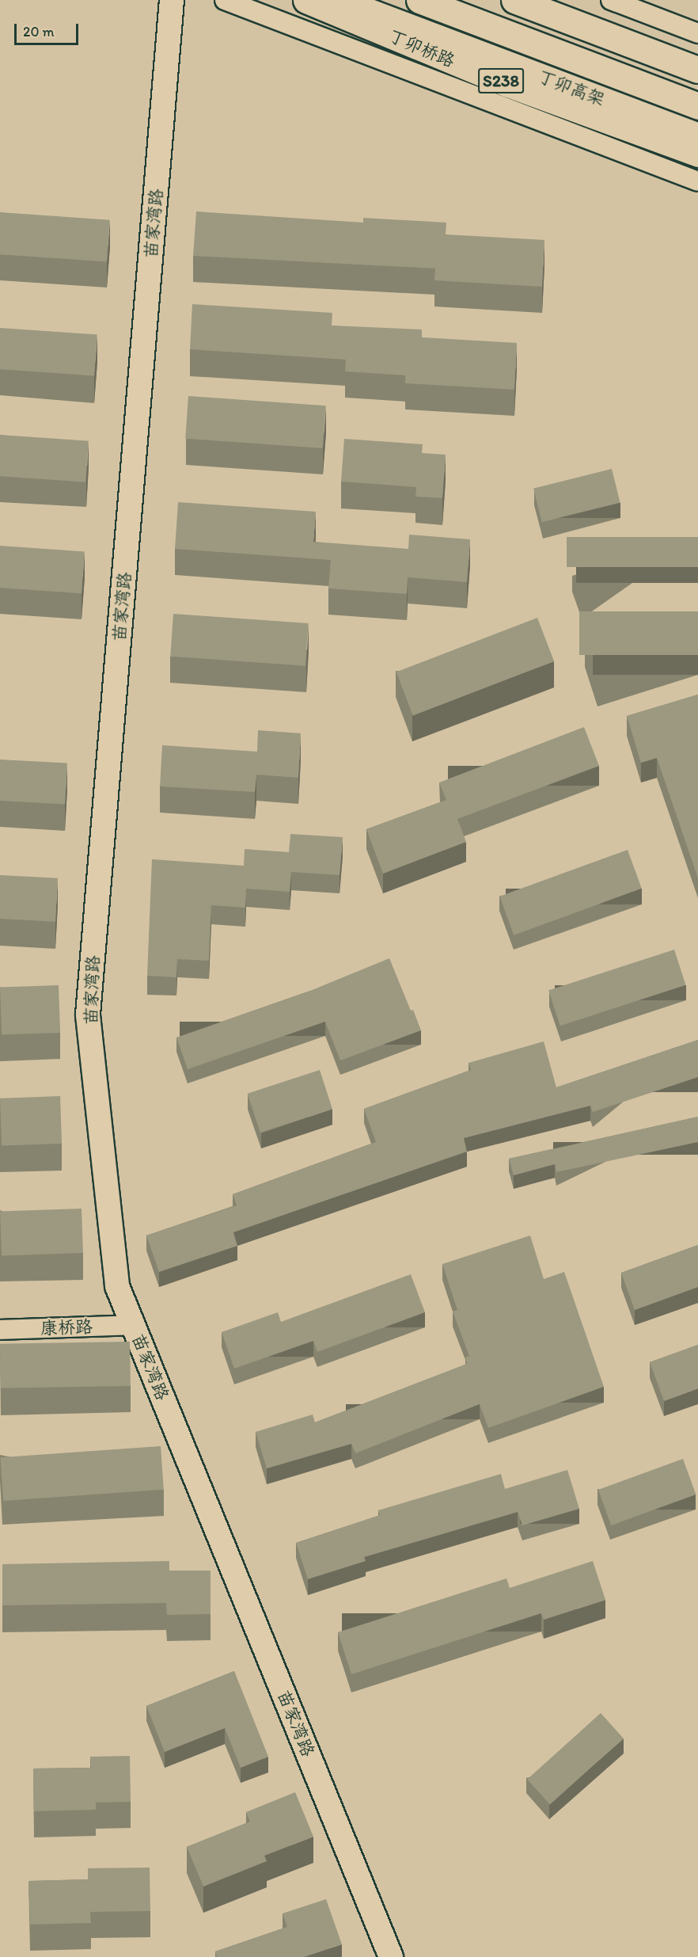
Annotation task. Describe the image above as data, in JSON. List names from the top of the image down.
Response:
{
  "streets": {
    "main road": ["丁卯桥路", "S238", "丁卯高架"],
    "street": ["苗家湾路", "康桥路"]
  },
  "crossings": [
    ["苗家湾路", "康桥路"]
  ],
  "scale_bar": "20 m"
}
